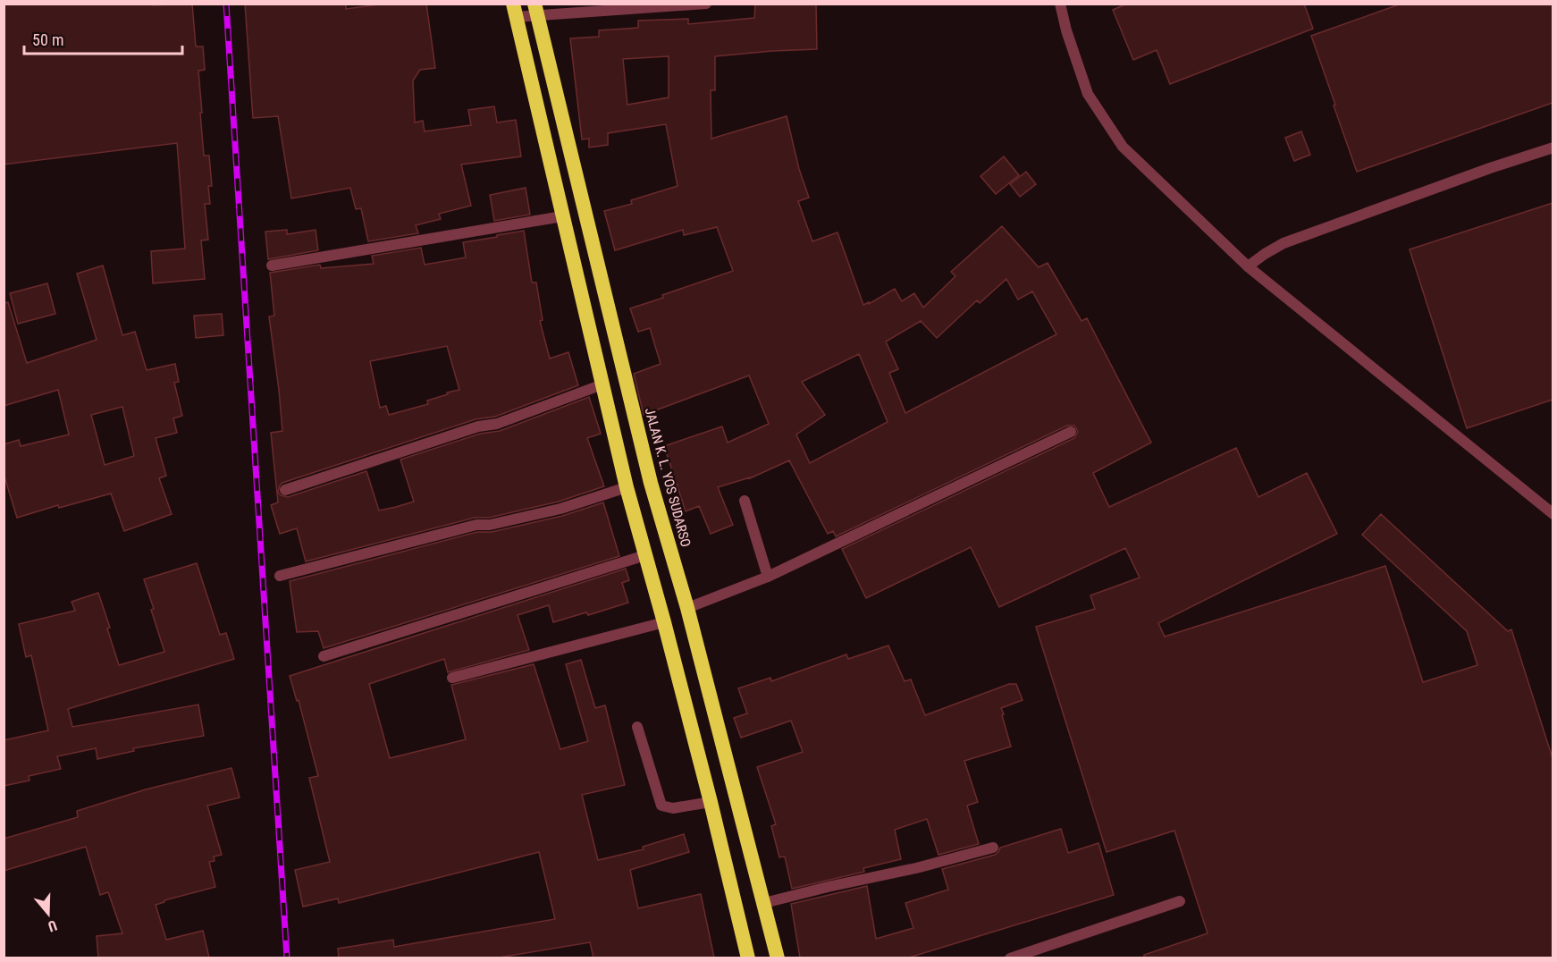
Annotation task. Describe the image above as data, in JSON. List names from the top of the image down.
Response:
{
  "streets": {
    "highway": ["JALAN K. L. YOS SUDARSO"]
  },
  "scale_bar": "50 m",
  "north": "bottom"
}
